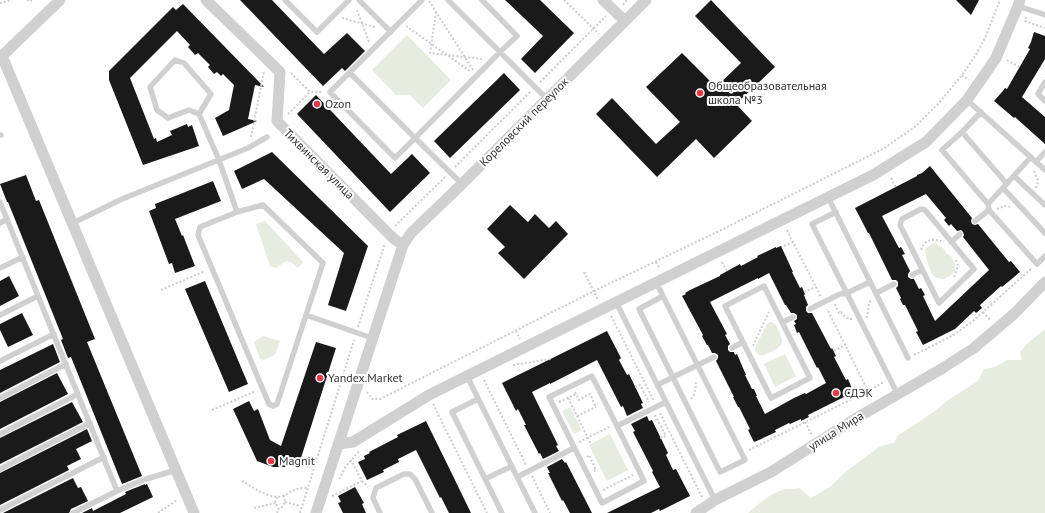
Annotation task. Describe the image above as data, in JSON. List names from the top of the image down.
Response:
{
  "streets": {
    "street": ["Кореловский переулок", "Тихвинская улица", "улица Мира"]
  },
  "crossings": [
    ["Кореловский переулок", "Тихвинская улица"]
  ],
  "places": [
    "Общеобразовательная школа №3",
    "Ozon",
    "Yandex.Market",
    "СДЭК",
    "Magnit"
  ]
}
